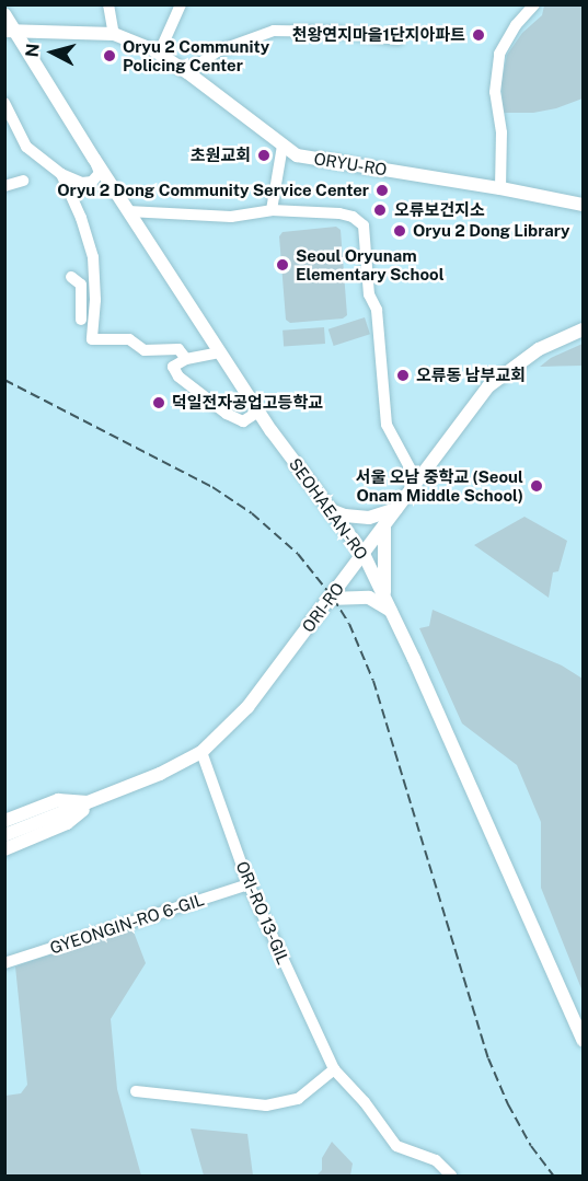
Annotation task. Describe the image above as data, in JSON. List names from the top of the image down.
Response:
{
  "streets": {
    "main road": ["ORYU-RO", "SEOHAEAN-RO", "ORI-RO"],
    "street": ["ORI-RO 13-GIL", "GYEONGIN-RO 6-GIL"]
  },
  "crossings": [
    ["ORYU-RO", "SEOHAEAN-RO"],
    ["SEOHAEAN-RO", "ORI-RO"],
    ["ORI-RO", "ORI-RO 13-GIL"],
    ["ORI-RO 13-GIL", "GYEONGIN-RO 6-GIL"]
  ],
  "places": [
    "천왕연지마을1단지아파트",
    "Oryu 2 Community Policing Center",
    "초원교회",
    "Oryu 2 Dong Community Service Center",
    "오류보건지소",
    "Oryu 2 Dong Library",
    "Seoul Oryunam Elementary School",
    "오류동 남부교회",
    "덕일전자공업고등학교",
    "서울 오남 중학교 (Seoul Onam Middle School)"
  ],
  "north": "left"
}
